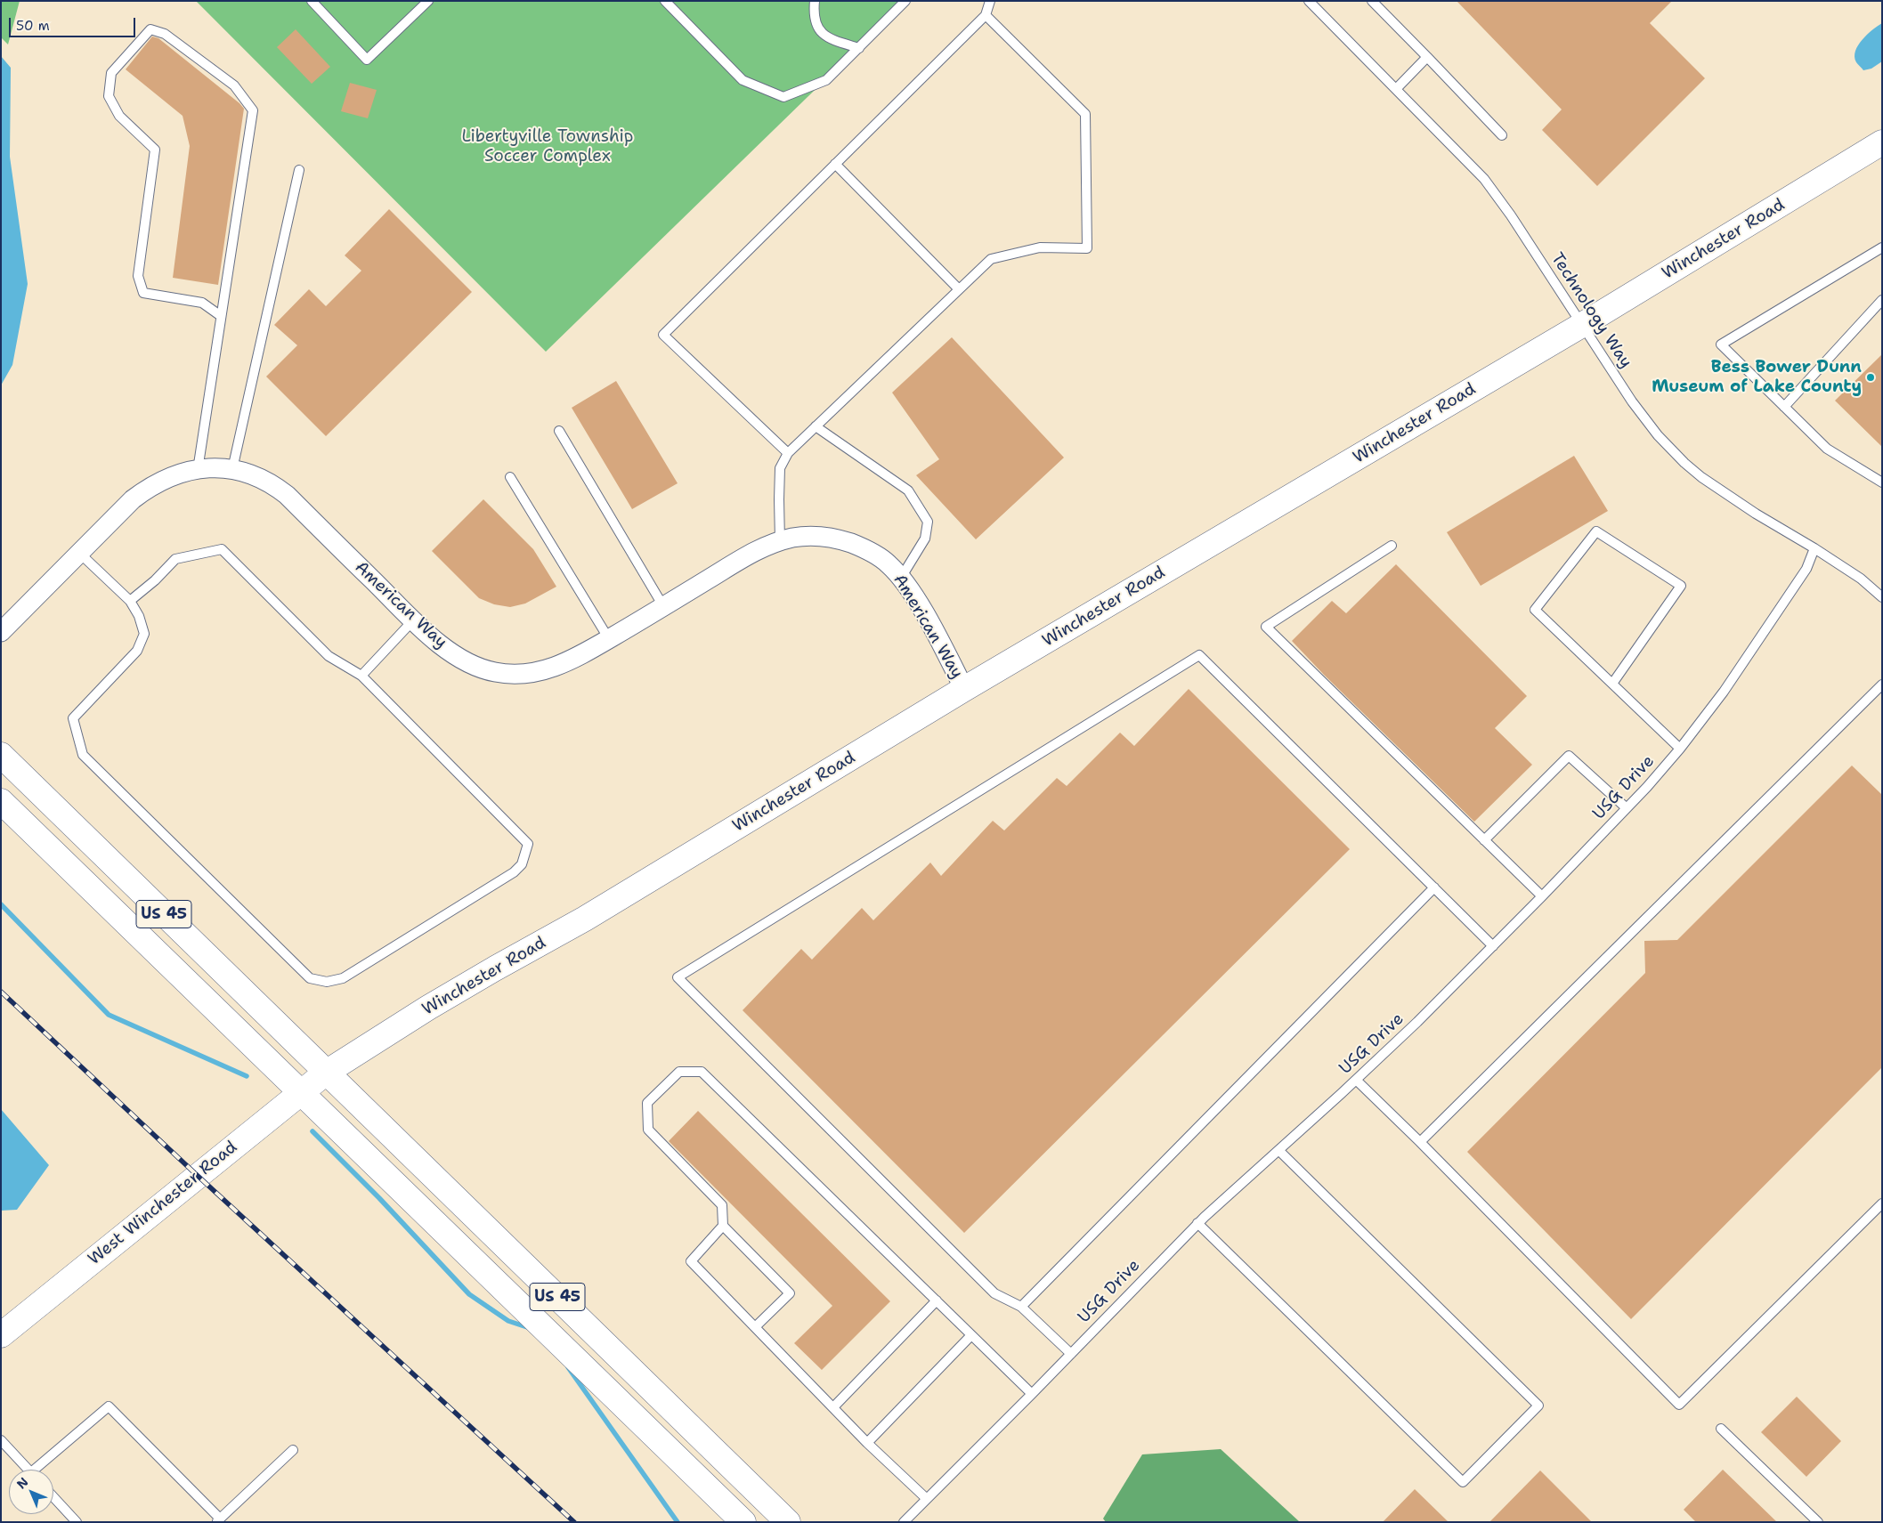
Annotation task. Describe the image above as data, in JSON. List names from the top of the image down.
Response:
{
  "streets": {
    "main road": ["Winchester Road", "US 45", "West Winchester Road"],
    "street": ["American Way"],
    "lane": ["Technology Way", "USG Drive"]
  },
  "crossings": [
    ["Winchester Road", "Technology Way"],
    ["Winchester Road", "American Way"],
    ["Winchester Road", "US 45"],
    ["Winchester Road", "West Winchester Road"],
    ["Technology Way", "USG Drive"],
    ["US 45", "West Winchester Road"]
  ],
  "parks": ["Libertyville Township Soccer Complex"],
  "places": ["Bess Bower Dunn Museum of Lake County"],
  "scale_bar": "50 m",
  "north": "top left"
}
